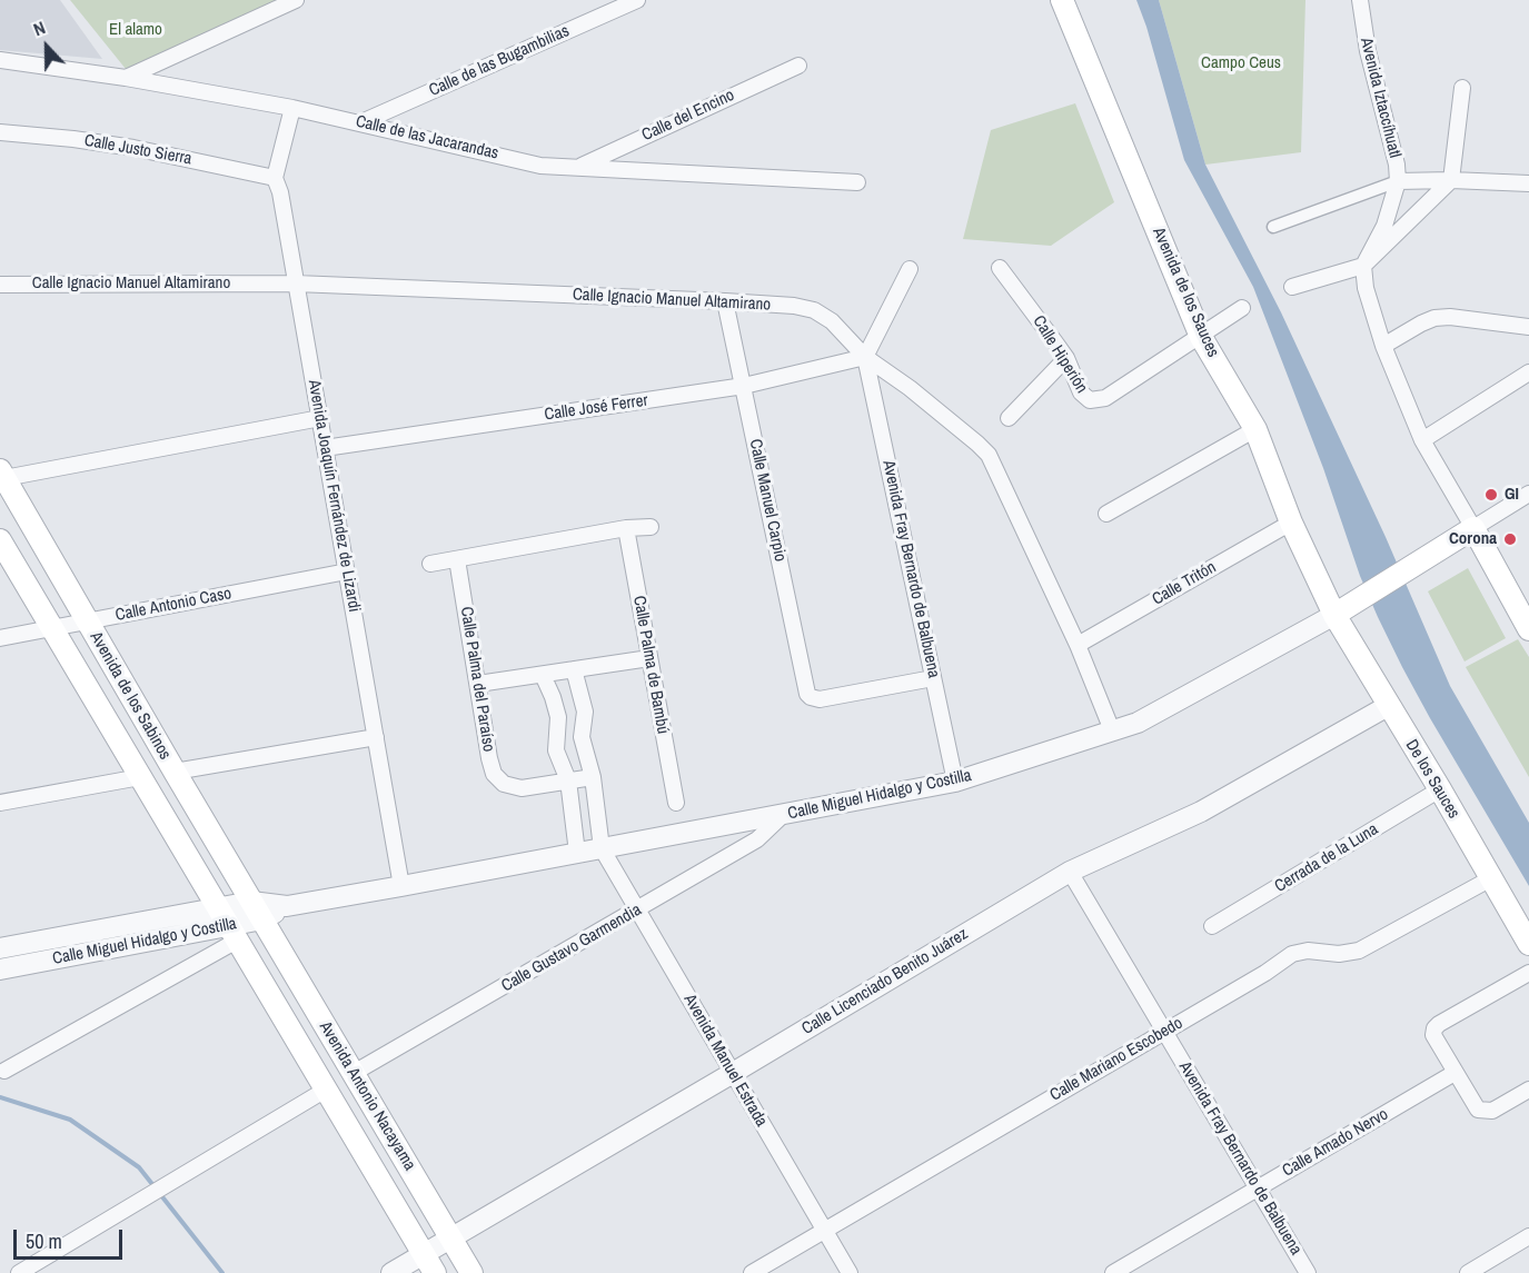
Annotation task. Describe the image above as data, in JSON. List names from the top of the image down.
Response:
{
  "streets": {
    "main road": [
      "Avenida de los Sauces",
      "Avenida de los Sabinos",
      "De los Sauces",
      "Calle Miguel Hidalgo y Costilla",
      "Avenida Antonio Nacayama"
    ],
    "street": [
      "Calle de las Bugambilias",
      "Avenida Iztaccíhuatl",
      "Calle del Encino",
      "Calle de las Jacarandas",
      "Calle Justo Sierra",
      "Calle Ignacio Manuel Altamirano",
      "Calle Hiperión",
      "Calle José Ferrer",
      "Avenida Joaquín Fernández de Lizardi",
      "Calle Manuel Carpio",
      "Avenida Fray Bernardo de Balbuena",
      "Calle Tritón",
      "Calle Antonio Caso",
      "Calle Palma de Bambú",
      "Calle Palma del Paraíso",
      "Cerrada de la Luna",
      "Calle Gustavo Garmendia",
      "Calle Licenciado Benito Juárez",
      "Calle Mariano Escobedo",
      "Avenida Manuel Estrada",
      "Calle Amado Nervo"
    ]
  },
  "crossings": [
    ["Calle de las Bugambilias", "Calle de las Jacarandas"],
    ["Calle del Encino", "Calle de las Jacarandas"],
    ["Calle de las Jacarandas", "Avenida Joaquín Fernández de Lizardi"],
    ["Calle Justo Sierra", "Avenida Joaquín Fernández de Lizardi"],
    ["Calle Ignacio Manuel Altamirano", "Calle José Ferrer"],
    ["Calle Ignacio Manuel Altamirano", "Avenida Joaquín Fernández de Lizardi"],
    ["Calle Ignacio Manuel Altamirano", "Calle Manuel Carpio"],
    ["Calle Ignacio Manuel Altamirano", "Avenida Fray Bernardo de Balbuena"],
    ["Calle Ignacio Manuel Altamirano", "Calle Tritón"],
    ["Calle Ignacio Manuel Altamirano", "Calle Miguel Hidalgo y Costilla"],
    ["Avenida de los Sauces", "Calle Hiperión"],
    ["Avenida de los Sauces", "Calle Tritón"],
    ["Avenida de los Sauces", "De los Sauces"],
    ["Avenida de los Sauces", "Calle Miguel Hidalgo y Costilla"],
    ["Calle José Ferrer", "Avenida Joaquín Fernández de Lizardi"],
    ["Calle José Ferrer", "Calle Manuel Carpio"],
    ["Calle José Ferrer", "Avenida Fray Bernardo de Balbuena"],
    ["Avenida Joaquín Fernández de Lizardi", "Calle Antonio Caso"],
    ["Avenida Joaquín Fernández de Lizardi", "Calle Miguel Hidalgo y Costilla"],
    ["Calle Manuel Carpio", "Avenida Fray Bernardo de Balbuena"],
    ["Avenida Fray Bernardo de Balbuena", "Calle Miguel Hidalgo y Costilla"],
    ["Avenida Fray Bernardo de Balbuena", "Calle Licenciado Benito Juárez"],
    ["Avenida Fray Bernardo de Balbuena", "Calle Mariano Escobedo"],
    ["Avenida Fray Bernardo de Balbuena", "Calle Amado Nervo"],
    ["Calle Antonio Caso", "Avenida de los Sabinos"],
    ["Avenida de los Sabinos", "Calle Miguel Hidalgo y Costilla"],
    ["Avenida de los Sabinos", "Avenida Antonio Nacayama"],
    ["De los Sauces", "Calle Miguel Hidalgo y Costilla"],
    ["De los Sauces", "Cerrada de la Luna"],
    ["De los Sauces", "Calle Licenciado Benito Juárez"],
    ["De los Sauces", "Calle Mariano Escobedo"],
    ["Calle Miguel Hidalgo y Costilla", "Calle Gustavo Garmendia"],
    ["Calle Miguel Hidalgo y Costilla", "Avenida Manuel Estrada"],
    ["Calle Miguel Hidalgo y Costilla", "Avenida Antonio Nacayama"],
    ["Calle Gustavo Garmendia", "Avenida Manuel Estrada"],
    ["Calle Gustavo Garmendia", "Avenida Antonio Nacayama"],
    ["Calle Licenciado Benito Juárez", "Avenida Manuel Estrada"],
    ["Calle Licenciado Benito Juárez", "Avenida Antonio Nacayama"],
    ["Calle Mariano Escobedo", "Avenida Manuel Estrada"]
  ],
  "parks": ["El alamo", "Campo Ceus"],
  "places": ["GI", "Corona"],
  "scale_bar": "50 m",
  "north": "top"
}
